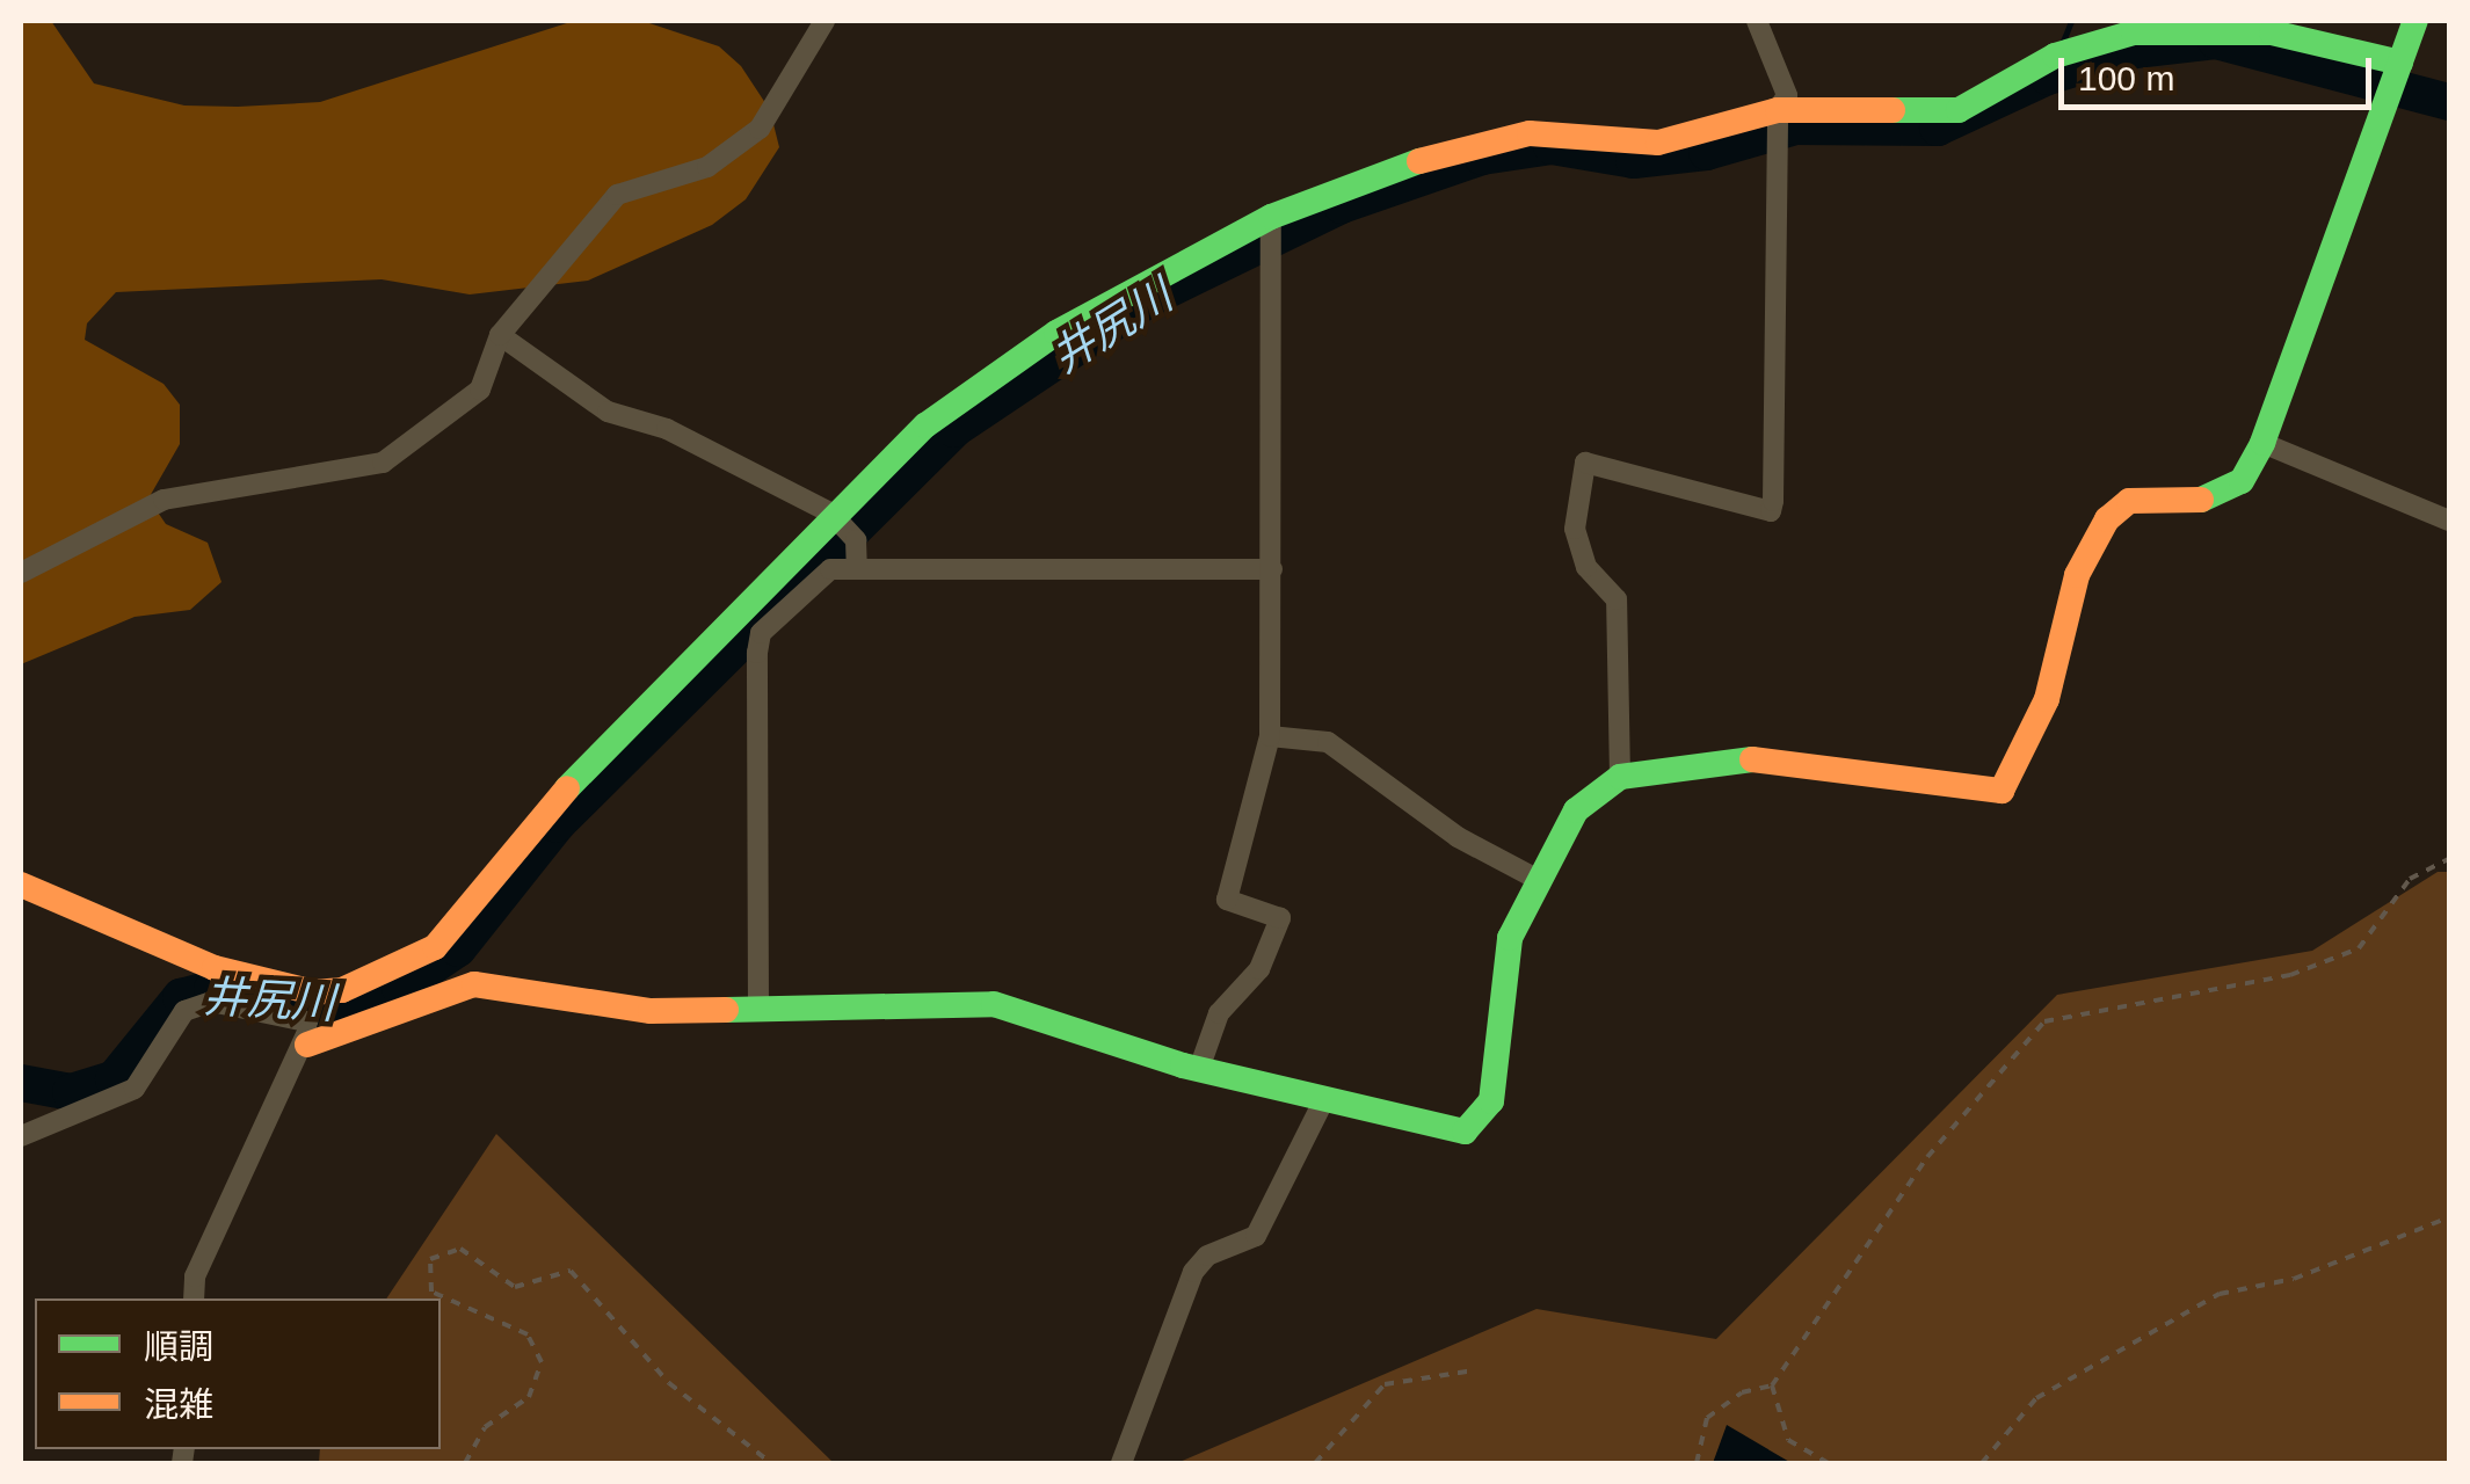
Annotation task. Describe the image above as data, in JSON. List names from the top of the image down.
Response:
{
  "water": ["井尻川"],
  "legend": ["順調", "混雑"],
  "scale_bar": "100 m"
}
